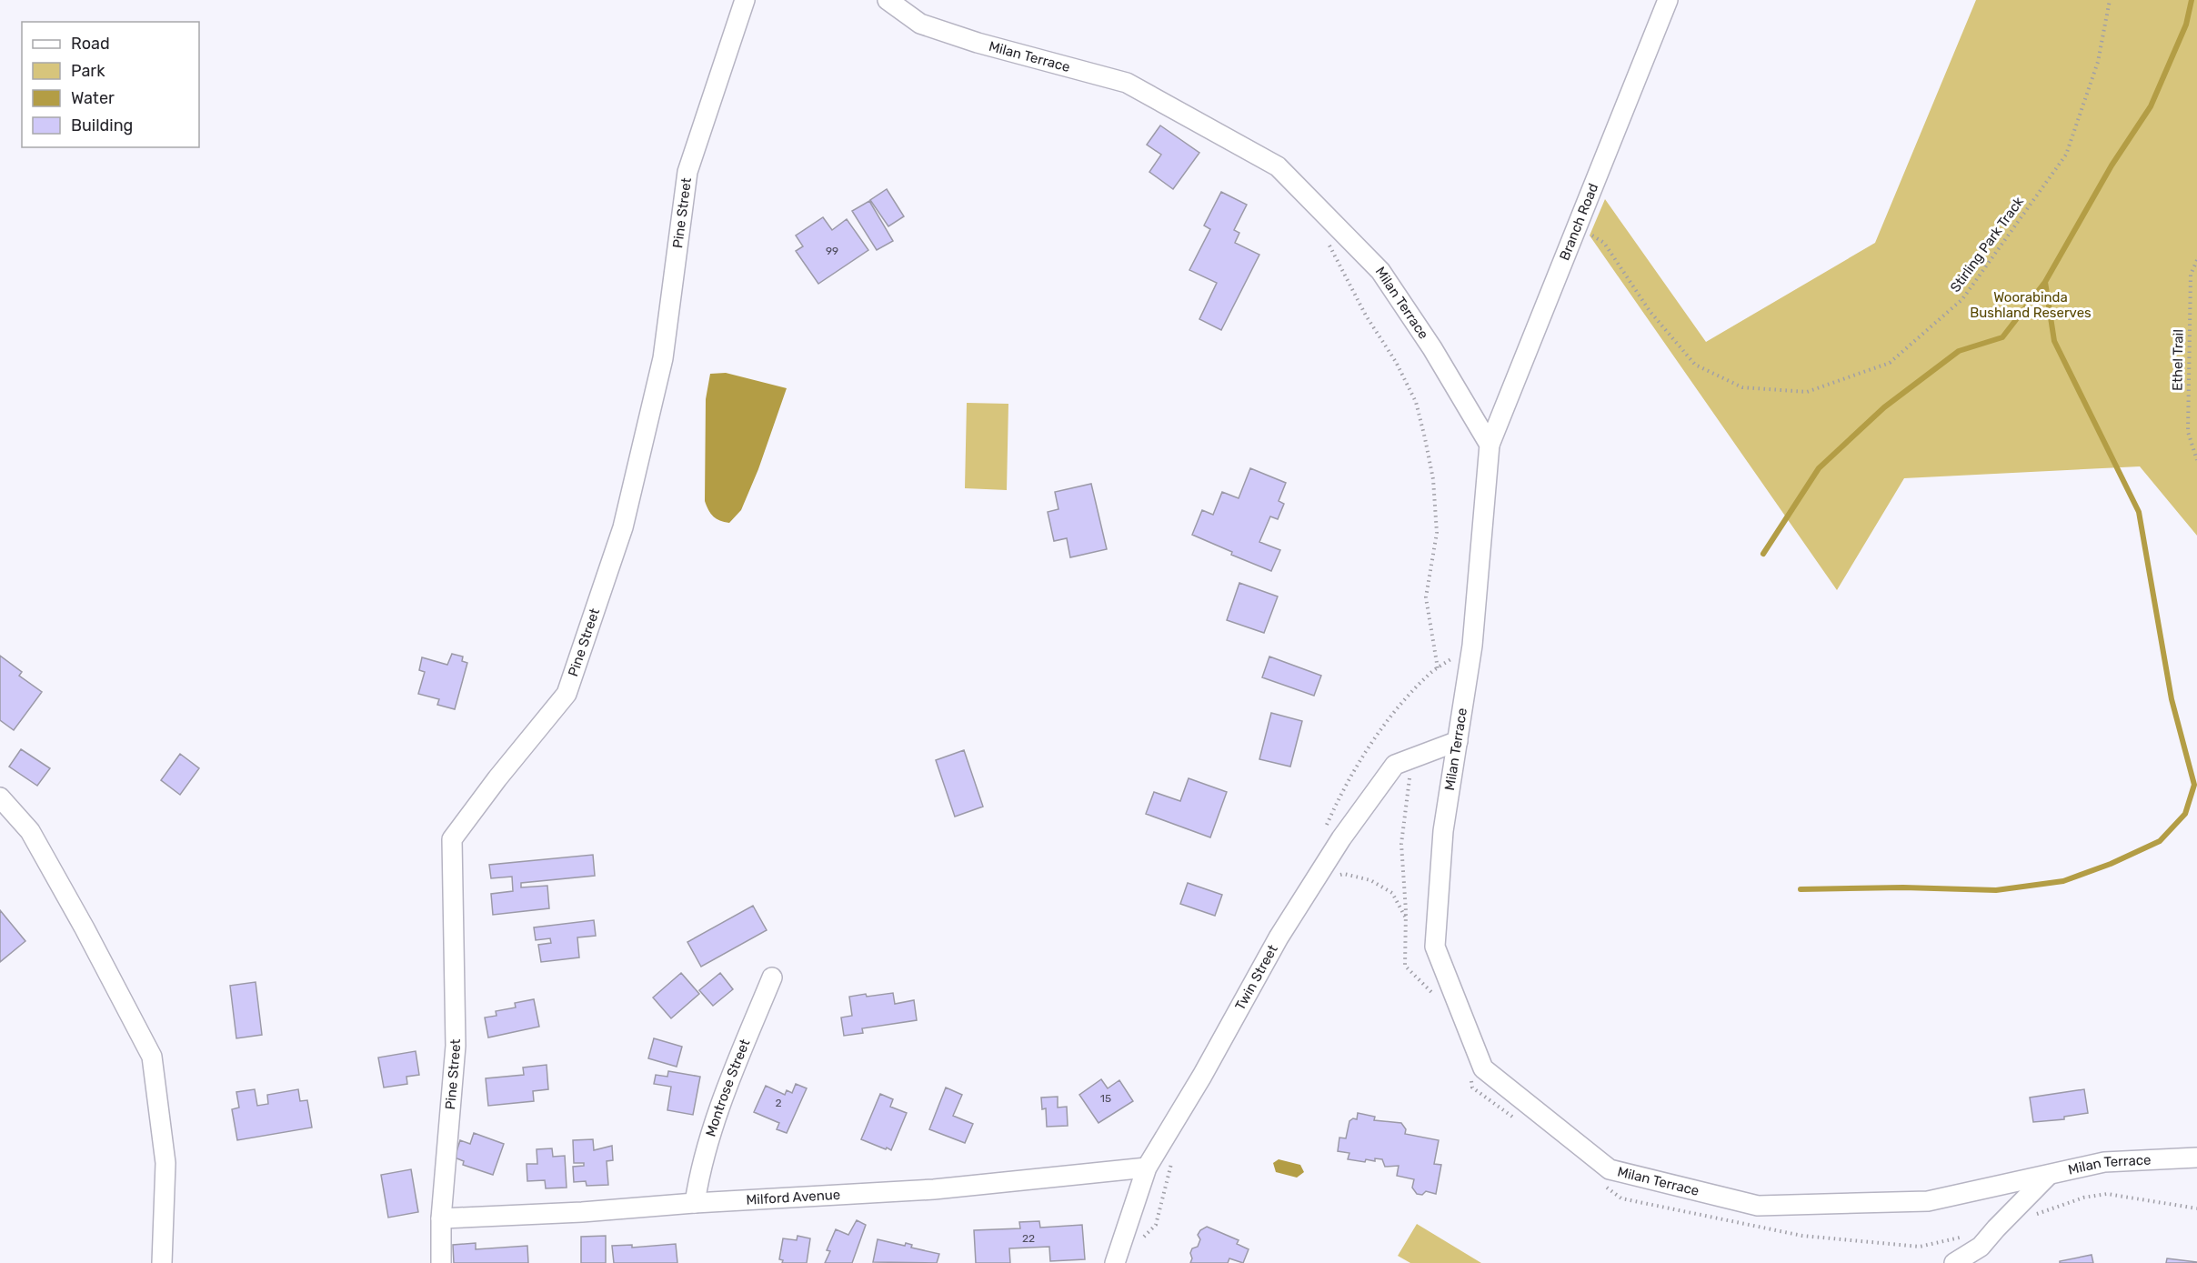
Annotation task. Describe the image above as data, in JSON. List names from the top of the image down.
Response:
{
  "streets": {
    "street": [
      "Milan Terrace",
      "Pine Street",
      "Branch Road",
      "Twin Street",
      "Montrose Street",
      "Milford Avenue"
    ],
    "path": ["Stirling Park Track", "Ethel Trail"]
  },
  "crossings": [
    ["Milan Terrace", "Branch Road"],
    ["Milan Terrace", "Twin Street"],
    ["Pine Street", "Milford Avenue"],
    ["Branch Road", "Stirling Park Track"],
    ["Twin Street", "Milford Avenue"],
    ["Montrose Street", "Milford Avenue"]
  ],
  "parks": ["Woorabinda Bushland Reserves"],
  "house_numbers": [
    "99",
    "15",
    "2",
    "22"
  ],
  "legend": [
    "Road",
    "Park",
    "Water",
    "Building"
  ]
}
